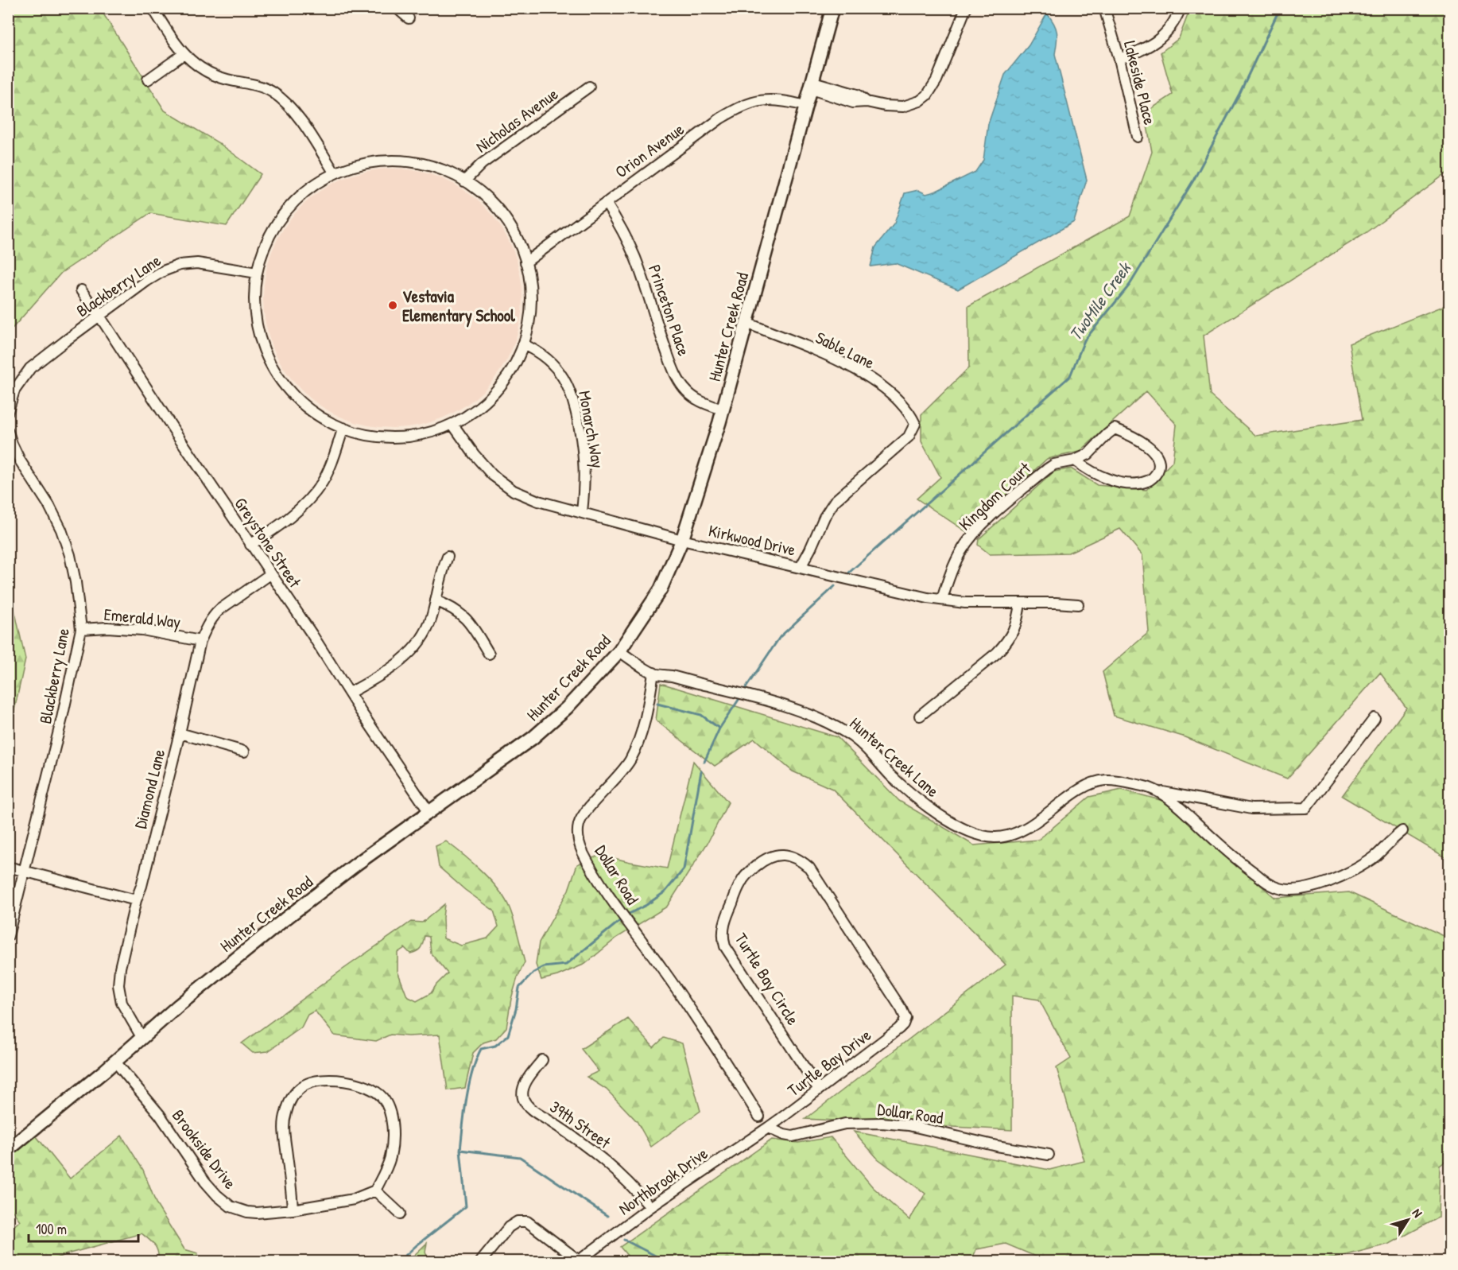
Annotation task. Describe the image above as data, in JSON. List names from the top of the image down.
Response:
{
  "streets": {
    "main road": ["Hunter Creek Road"],
    "street": [
      "Lakeside Place",
      "Nicholas Avenue",
      "Orion Avenue",
      "Blackberry Lane",
      "Princeton Place",
      "Sable Lane",
      "Monarch Way",
      "Kingdom Court",
      "Kirkwood Drive",
      "Greystone Street",
      "Emerald Way",
      "Hunter Creek Lane",
      "Diamond Lane",
      "Dollar Road",
      "Turtle Bay Circle",
      "Turtle Bay Drive",
      "39th Street",
      "Brookside Drive",
      "Northbrook Drive"
    ]
  },
  "crossings": [
    ["Orion Avenue", "Princeton Place"],
    ["Orion Avenue", "Hunter Creek Road"],
    ["Blackberry Lane", "Greystone Street"],
    ["Blackberry Lane", "Emerald Way"],
    ["Princeton Place", "Hunter Creek Road"],
    ["Hunter Creek Road", "Sable Lane"],
    ["Hunter Creek Road", "Kirkwood Drive"],
    ["Hunter Creek Road", "Greystone Street"],
    ["Hunter Creek Road", "Diamond Lane"],
    ["Hunter Creek Road", "Brookside Drive"],
    ["Sable Lane", "Kirkwood Drive"],
    ["Monarch Way", "Kirkwood Drive"],
    ["Kingdom Court", "Kirkwood Drive"],
    ["Greystone Street", "Diamond Lane"],
    ["Emerald Way", "Diamond Lane"],
    ["Hunter Creek Lane", "Dollar Road"],
    ["Dollar Road", "Turtle Bay Drive"],
    ["Dollar Road", "Northbrook Drive"],
    ["Turtle Bay Circle", "Turtle Bay Drive"],
    ["Turtle Bay Drive", "Northbrook Drive"],
    ["39th Street", "Northbrook Drive"]
  ],
  "water": ["TwoMile Creek"],
  "places": ["Vestavia Elementary School"],
  "scale_bar": "100 m",
  "north": "top right"
}
